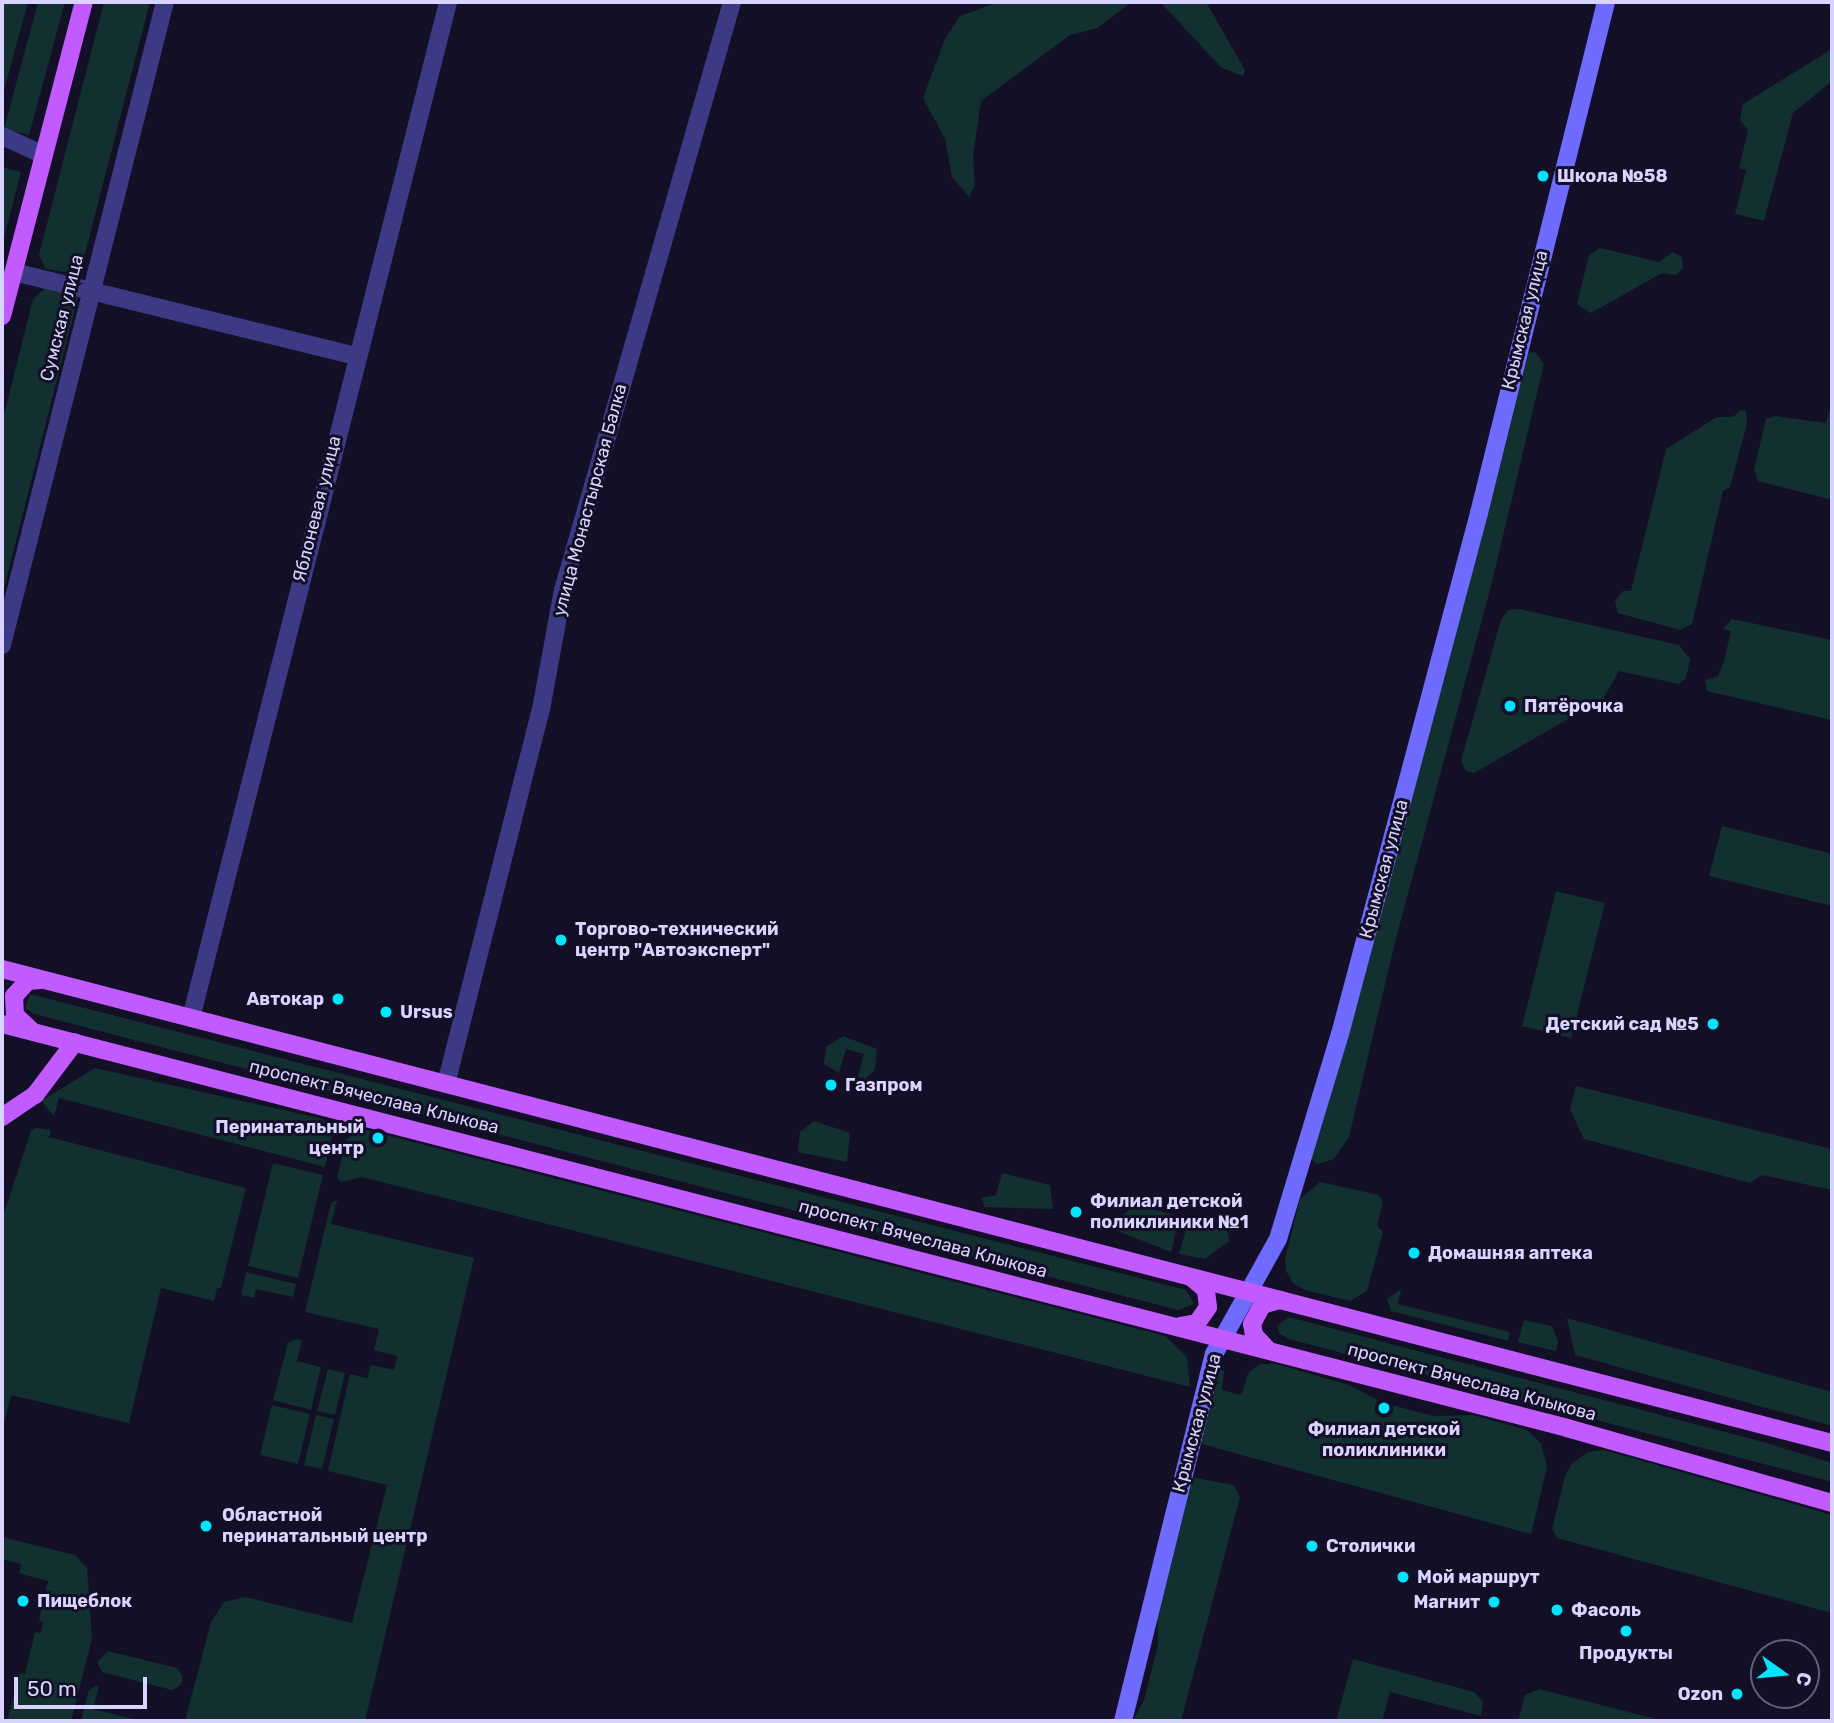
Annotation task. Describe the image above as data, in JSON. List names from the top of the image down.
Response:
{
  "streets": {
    "main road": ["проспект Вячеслава Клыкова"],
    "street": [
      "Сумская улица",
      "Крымская улица",
      "улица Монастырская Балка",
      "Яблоневая улица"
    ]
  },
  "crossings": [
    ["Крымская улица", "проспект Вячеслава Клыкова"],
    ["улица Монастырская Балка", "проспект Вячеслава Клыкова"],
    ["Яблоневая улица", "проспект Вячеслава Клыкова"]
  ],
  "places": [
    "Школа №58",
    "Пятёрочка",
    "Торгово-технический центр \"Автоэксперт\"",
    "Автокар",
    "Ursus",
    "Детский сад №5",
    "Газпром",
    "Перинатальный центр",
    "Филиал детской поликлиники №1",
    "Домашняя аптека",
    "Филиал детской поликлиники",
    "Областной перинатальный центр",
    "Столички",
    "Мой маршрут",
    "Пищеблок",
    "Магнит",
    "Фасоль",
    "Продукты",
    "Ozon"
  ],
  "scale_bar": "50 m",
  "north": "right"
}
